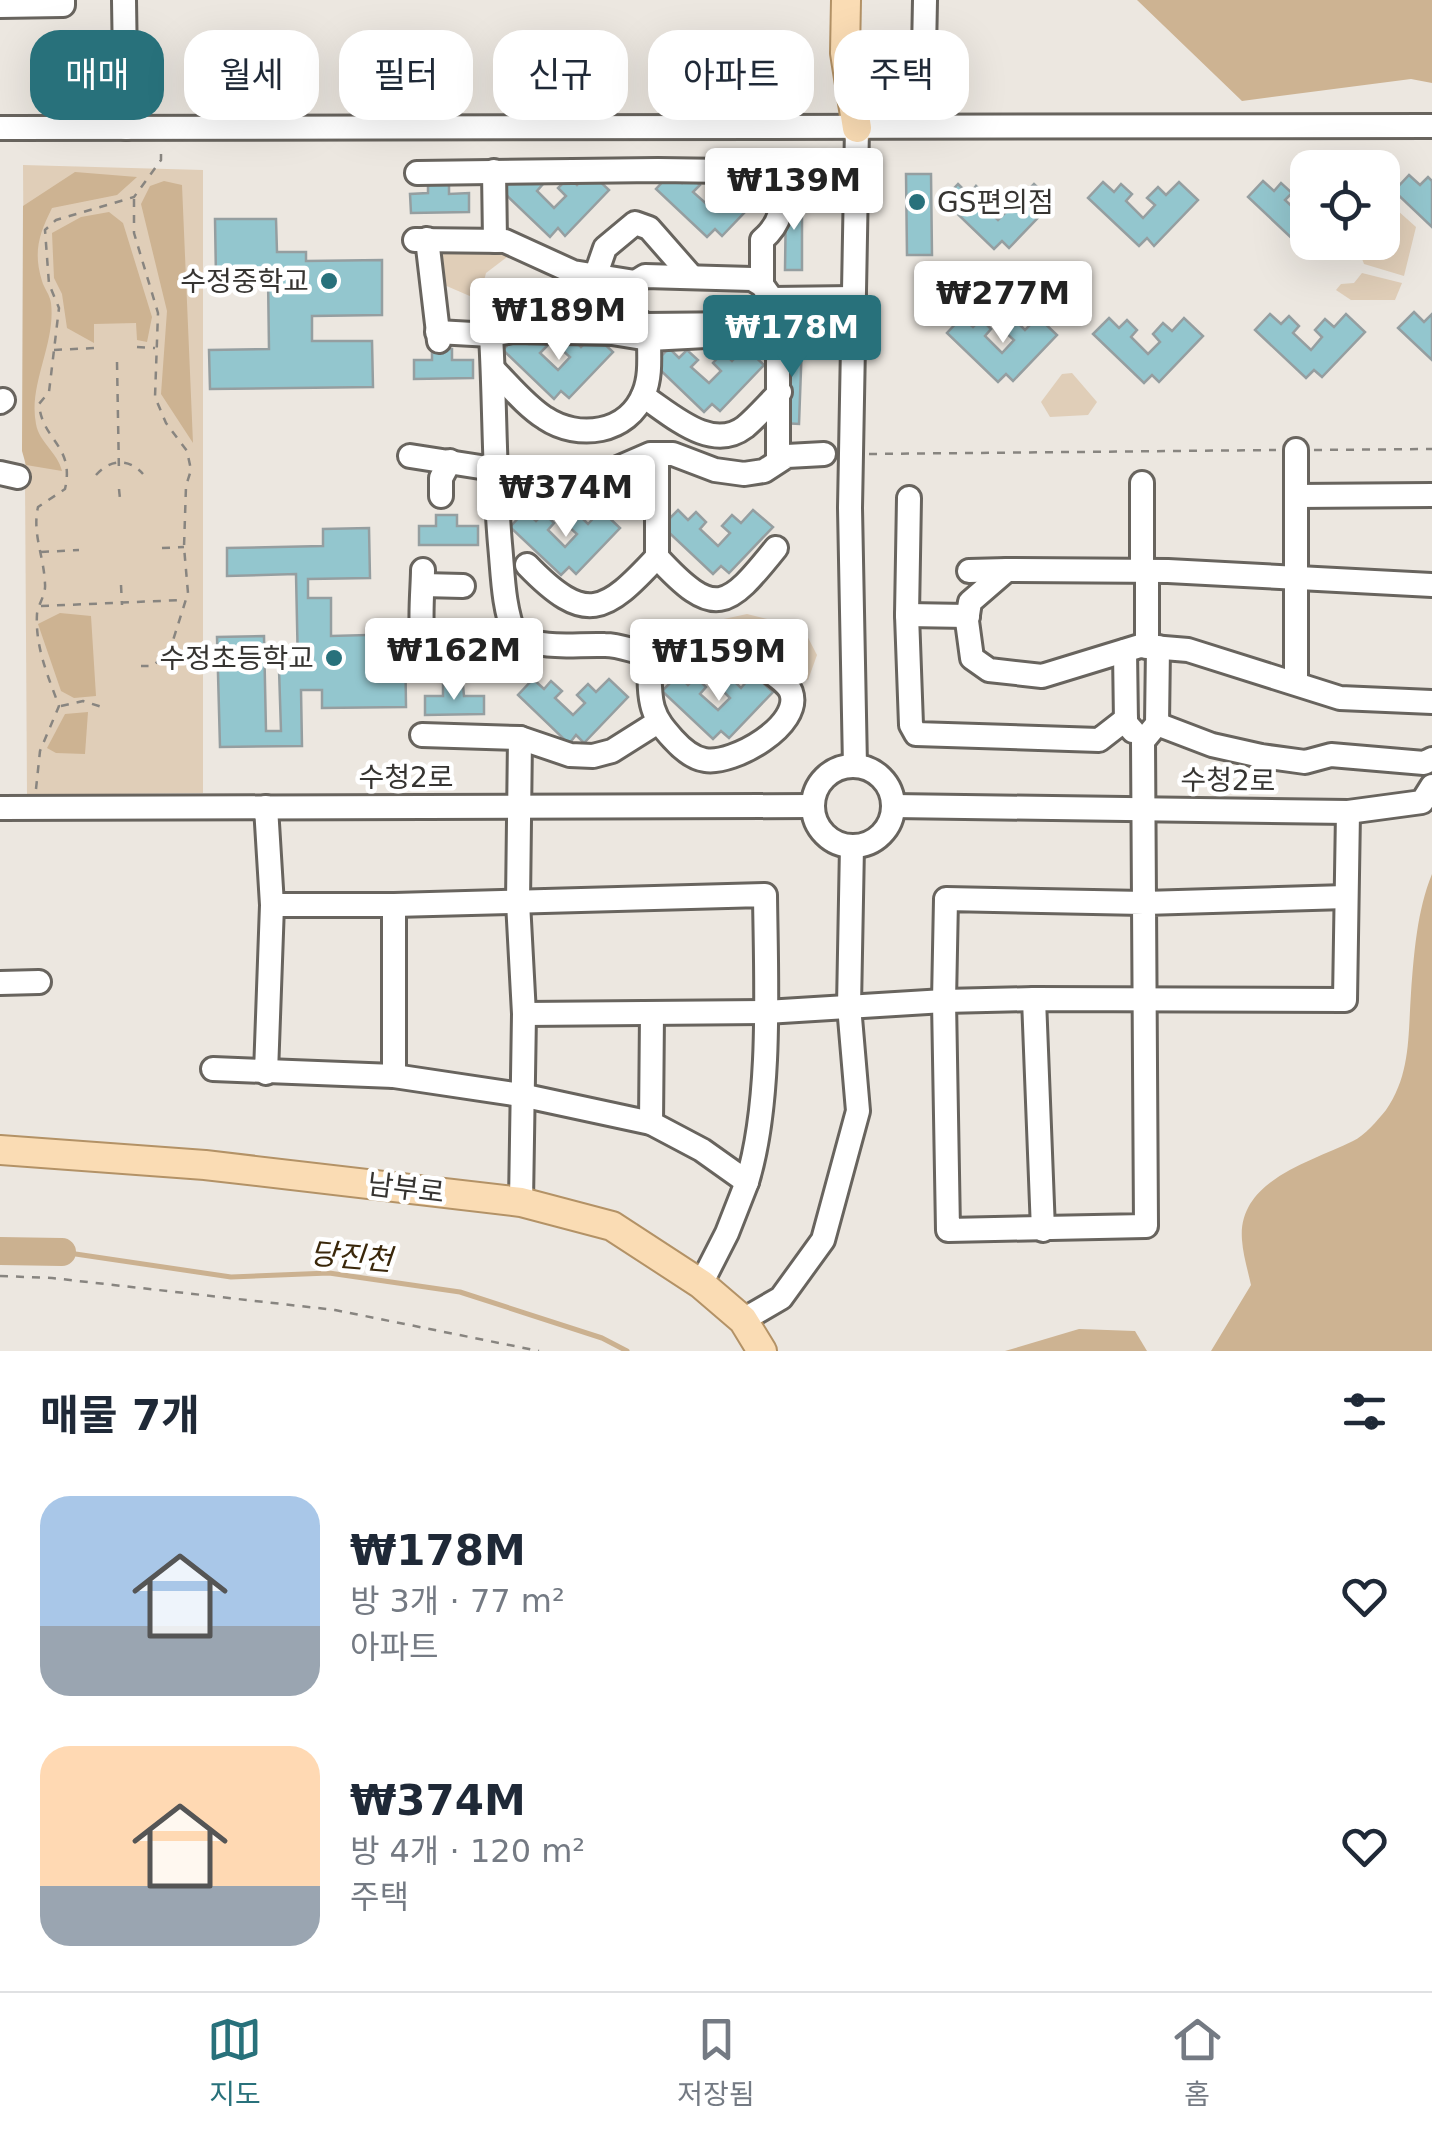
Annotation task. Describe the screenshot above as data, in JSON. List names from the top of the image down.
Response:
{
  "streets": {
    "main road": ["남부로"],
    "street": ["수청2로"]
  },
  "water": ["당진천"],
  "places": ["GS편의점", "수정중학교", "수정초등학교"],
  "page": {
    "chip": [
      "매매",
      "월세",
      "필터",
      "신규",
      "아파트",
      "주택"
    ],
    "price": [
      "₩139M",
      "₩277M",
      "₩189M",
      "₩178M",
      "₩374M",
      "₩162M",
      "₩159M"
    ],
    "heading": "매물 7개",
    "list": [
      {
        "name": "₩178M",
        "note": "방 3개 · 77 m² · 아파트"
      },
      {
        "name": "₩374M",
        "note": "방 4개 · 120 m² · 주택"
      }
    ],
    "tabs": ["지도", "저장됨", "홈"]
  }
}
